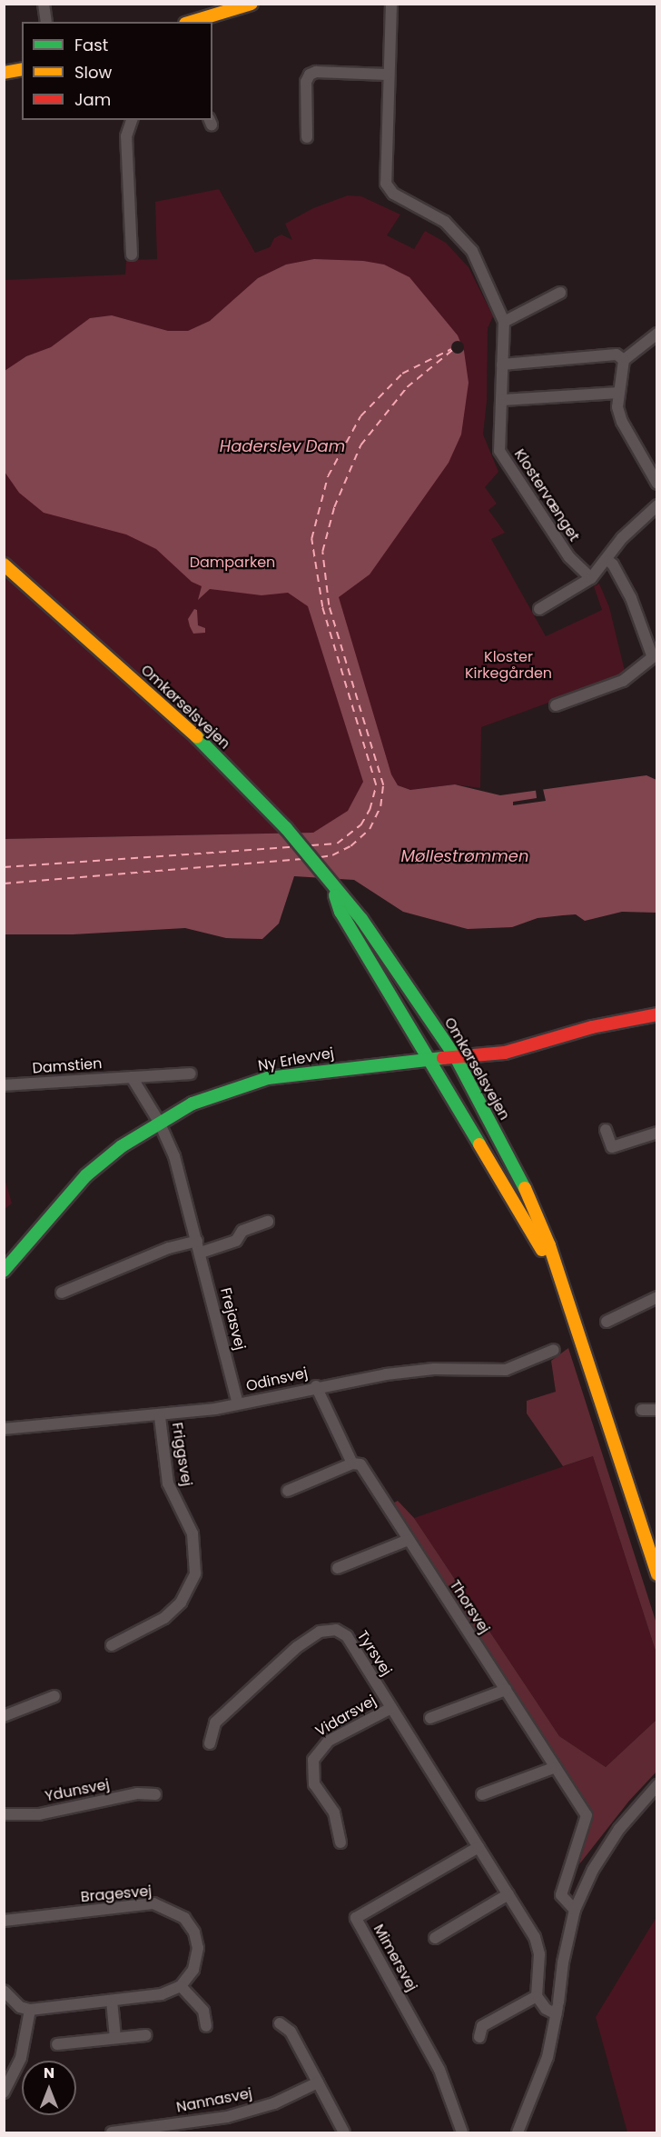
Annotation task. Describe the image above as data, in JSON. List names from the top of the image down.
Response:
{
  "streets": {
    "main road": ["Omkørselsvejen", "Ny Erlevvej"],
    "street": [
      "Klostervænget",
      "Damstien",
      "Frejasvej",
      "Odinsvej",
      "Friggsvej",
      "Thorsvej",
      "Tyrsvej",
      "Vidarsvej",
      "Ydunsvej",
      "Bragesvej",
      "Mimersvej",
      "Nannasvej"
    ]
  },
  "crossings": [
    ["Omkørselsvejen", "Ny Erlevvej"],
    ["Ny Erlevvej", "Frejasvej"],
    ["Frejasvej", "Odinsvej"],
    ["Odinsvej", "Friggsvej"],
    ["Odinsvej", "Thorsvej"],
    ["Tyrsvej", "Vidarsvej"],
    ["Tyrsvej", "Mimersvej"]
  ],
  "water": ["Haderslev Dam", "Møllestrømmen"],
  "parks": ["Damparken", "Kloster Kirkegården"],
  "legend": ["Fast", "Slow", "Jam"],
  "north": "top"
}
